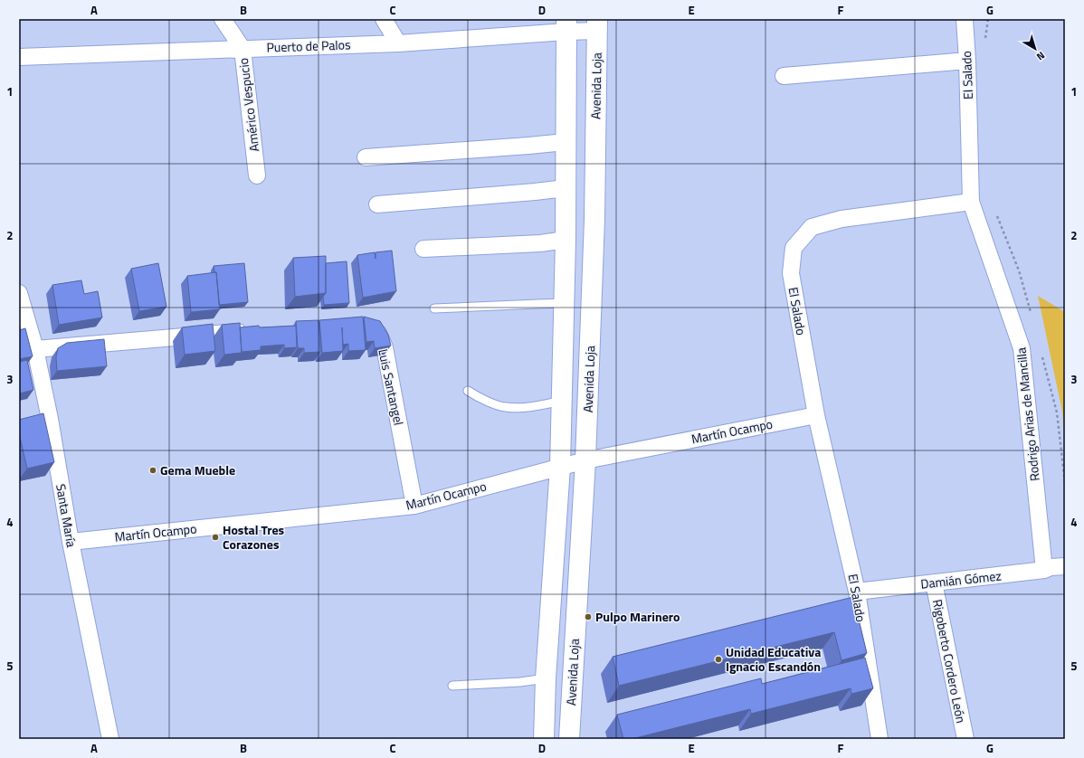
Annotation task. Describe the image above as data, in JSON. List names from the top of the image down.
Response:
{
  "streets": {
    "main road": ["Avenida Loja"],
    "street": [
      "Puerto de Palos",
      "El Salado",
      "Américo Vespucio",
      "Luis Santangel",
      "Rodrigo Arias de Mancilla",
      "Martín Ocampo",
      "Santa María",
      "Damián Gómez",
      "Rigoberto Cordero León"
    ]
  },
  "crossings": [
    ["Puerto de Palos", "Avenida Loja"],
    ["Puerto de Palos", "Américo Vespucio"],
    ["El Salado", "Rodrigo Arias de Mancilla"],
    ["El Salado", "Martín Ocampo"],
    ["El Salado", "Damián Gómez"],
    ["Avenida Loja", "Martín Ocampo"],
    ["Luis Santangel", "Martín Ocampo"],
    ["Rodrigo Arias de Mancilla", "Damián Gómez"],
    ["Martín Ocampo", "Santa María"],
    ["Damián Gómez", "Rigoberto Cordero León"]
  ],
  "places": [
    "Gema Mueble",
    "Hostal Tres Corazones",
    "Pulpo Marinero",
    "Unidad Educativa Ignacio Escandón"
  ],
  "north": "bottom right",
  "grid": {
    "columns": [
      "A",
      "B",
      "C",
      "D",
      "E",
      "F",
      "G"
    ],
    "rows": [
      "1",
      "2",
      "3",
      "4",
      "5"
    ]
  }
}
